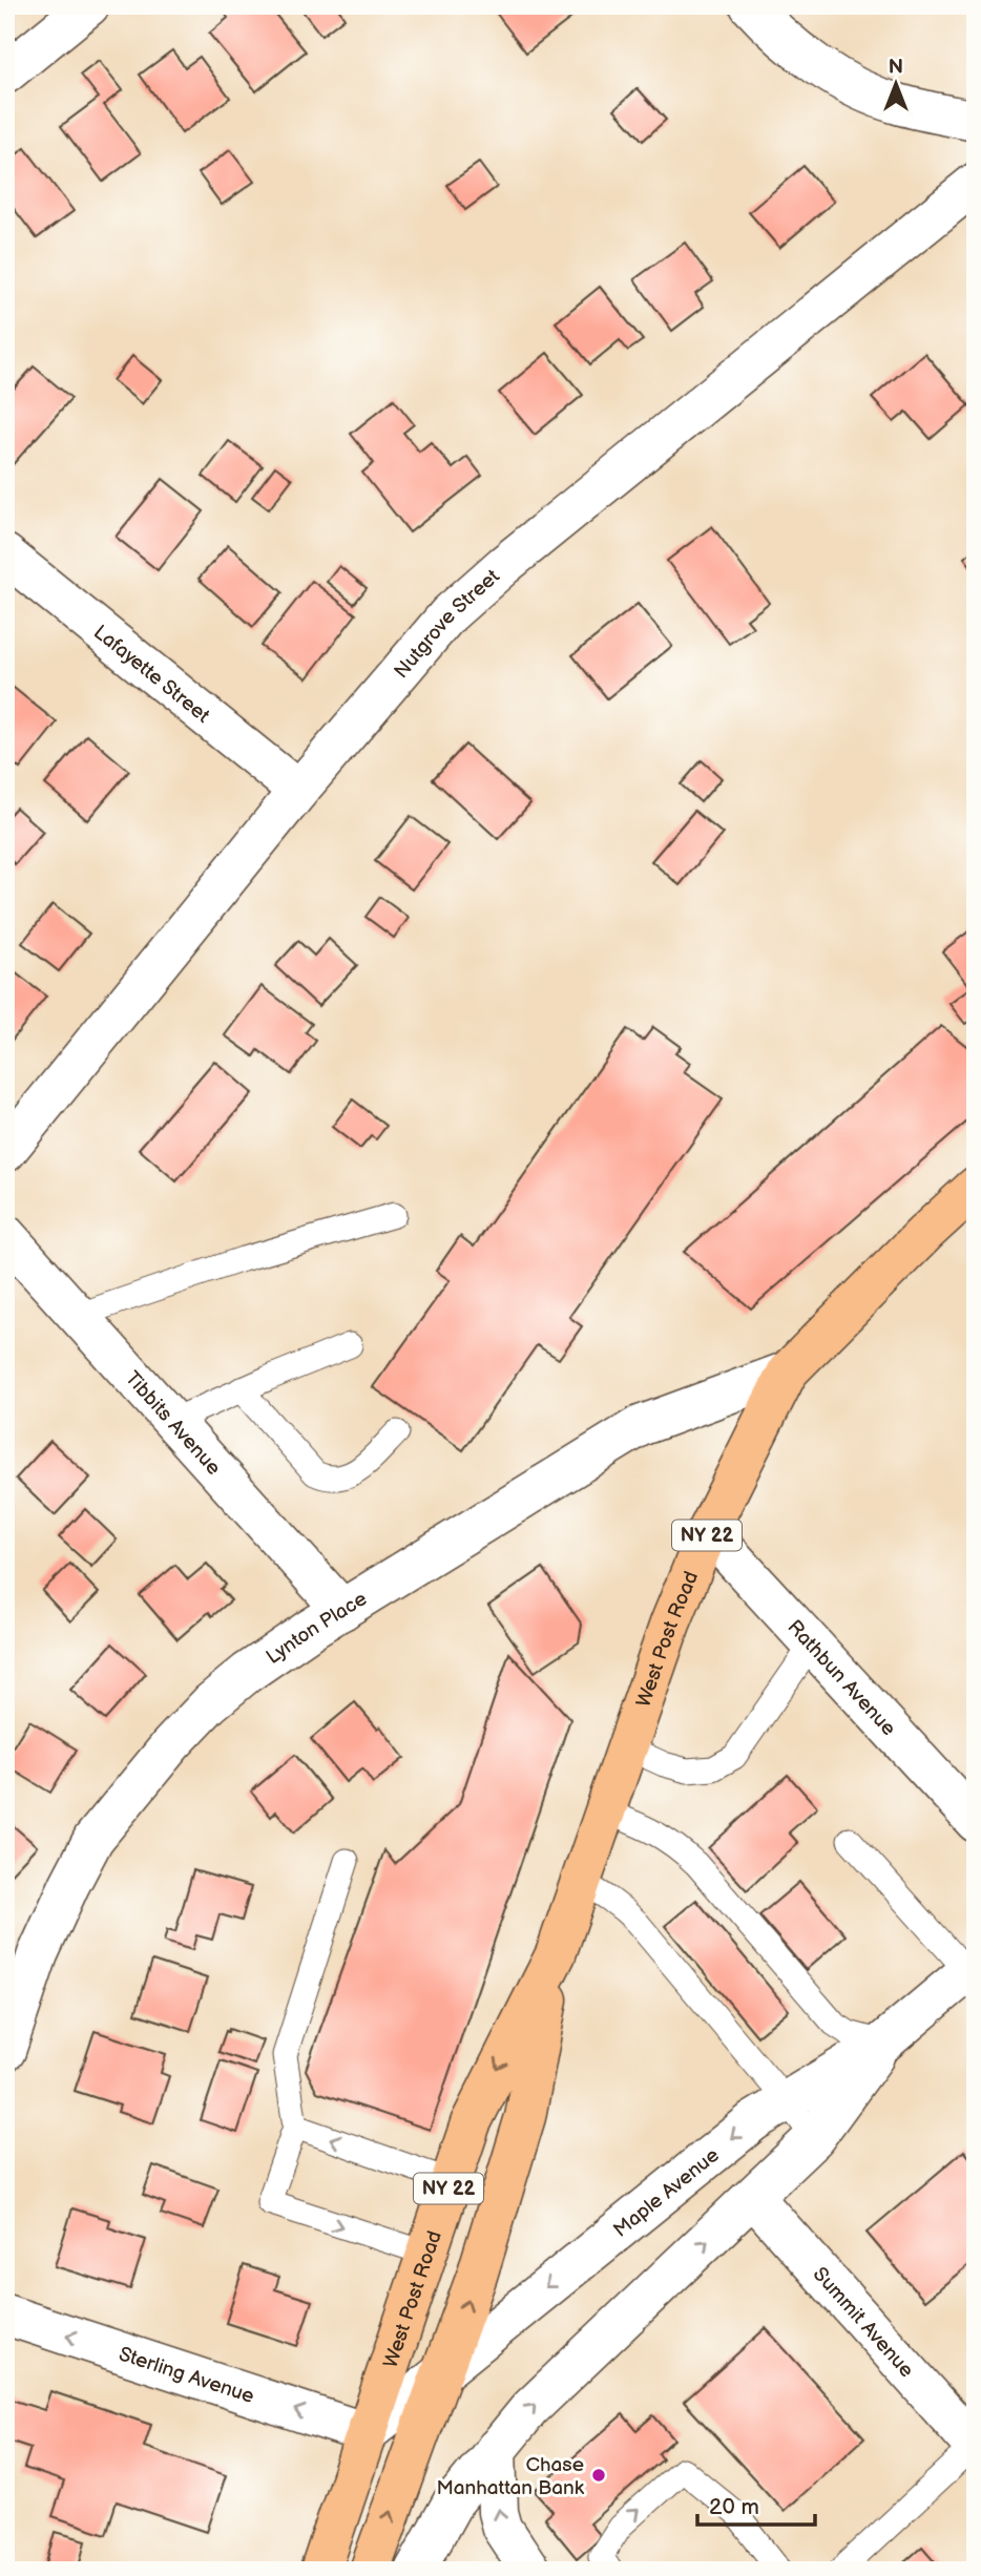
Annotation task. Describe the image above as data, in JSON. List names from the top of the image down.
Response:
{
  "streets": {
    "main road": ["NY 22", "West Post Road"],
    "street": [
      "Nutgrove Street",
      "Lafayette Street",
      "Tibbits Avenue",
      "Lynton Place",
      "Rathbun Avenue",
      "Maple Avenue",
      "Summit Avenue",
      "Sterling Avenue"
    ]
  },
  "crossings": [
    ["Nutgrove Street", "Lafayette Street"],
    ["Tibbits Avenue", "Lynton Place"],
    ["Lynton Place", "West Post Road"],
    ["West Post Road", "Rathbun Avenue"],
    ["West Post Road", "Maple Avenue"],
    ["West Post Road", "Sterling Avenue"],
    ["Maple Avenue", "Sterling Avenue"]
  ],
  "one_way": ["Sterling Avenue"],
  "places": ["Chase Manhattan Bank"],
  "scale_bar": "20 m",
  "north": "top"
}
